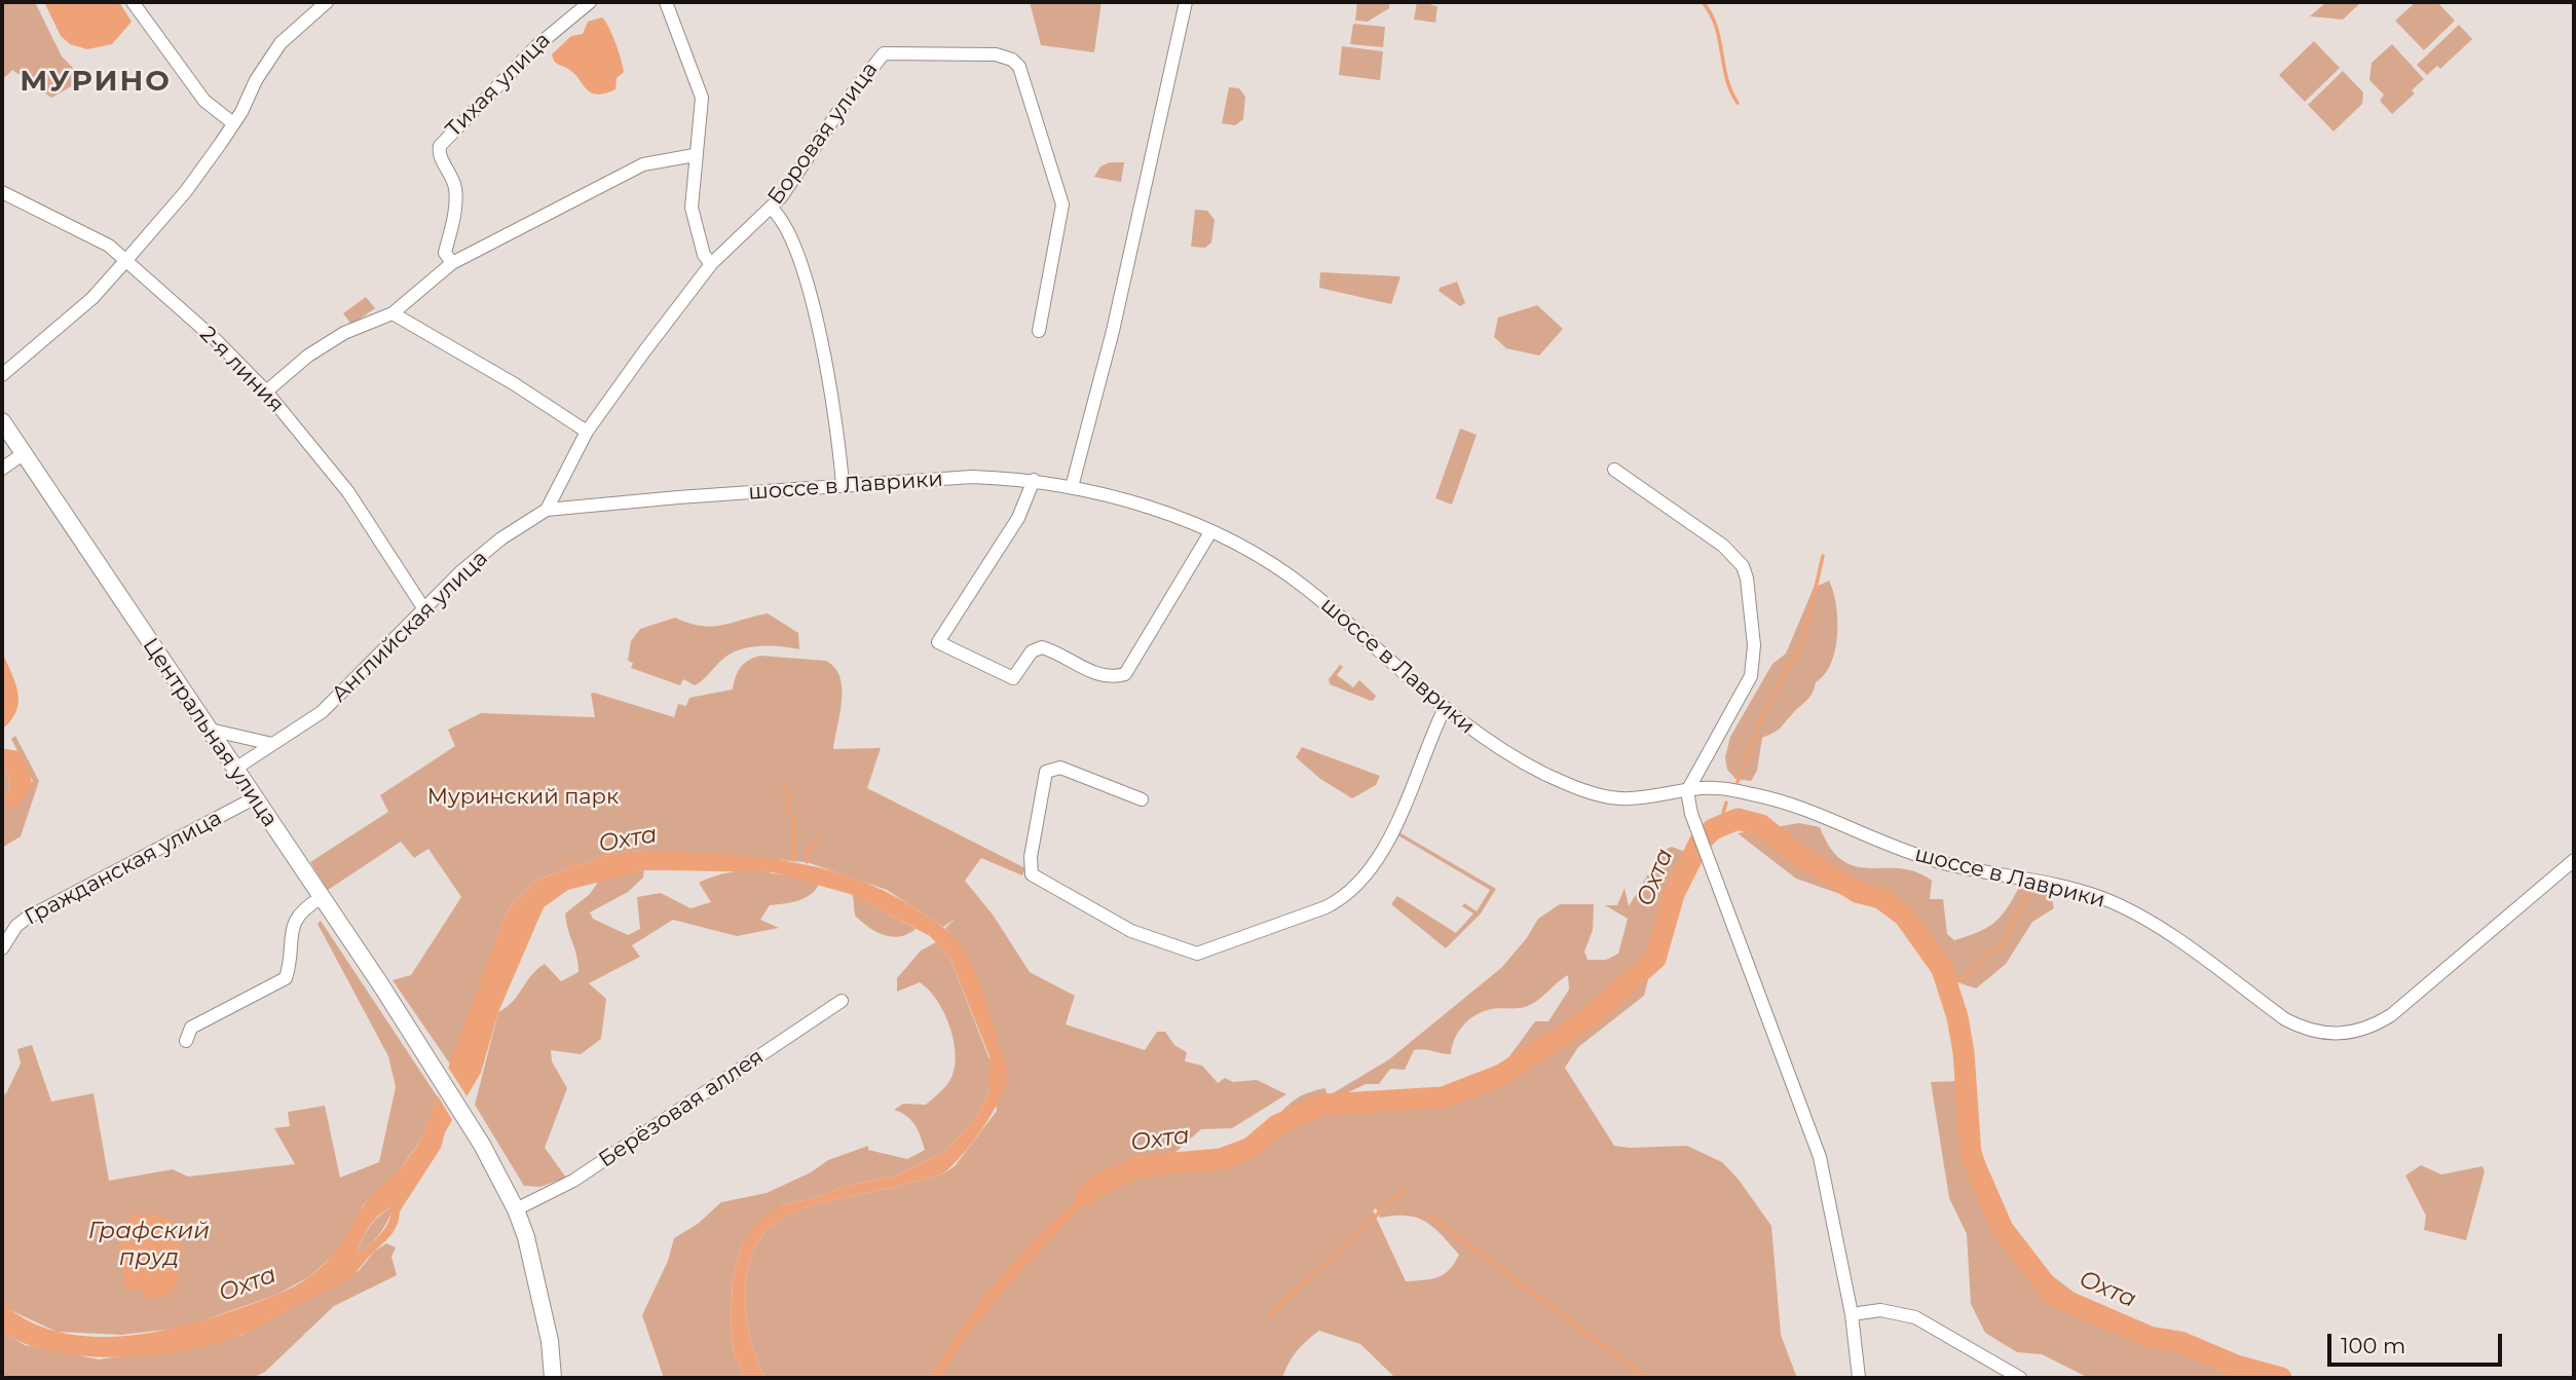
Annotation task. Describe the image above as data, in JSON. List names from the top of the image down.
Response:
{
  "streets": {
    "main road": ["Центральная улица"],
    "street": [
      "Тихая улица",
      "Боровая улица",
      "2-я линия",
      "шоссе в Лаврики",
      "Английская улица",
      "Гражданская улица",
      "Берёзовая аллея"
    ]
  },
  "crossings": [
    ["Боровая улица", "шоссе в Лаврики"],
    ["Боровая улица", "Английская улица"],
    ["2-я линия", "Английская улица"],
    ["шоссе в Лаврики", "Английская улица"],
    ["Английская улица", "Центральная улица"],
    ["Центральная улица", "Гражданская улица"],
    ["Центральная улица", "Берёзовая аллея"]
  ],
  "districts": ["МУРИНО"],
  "water": ["Охта", "Графский пруд"],
  "parks": ["Муринский парк"],
  "scale_bar": "100 m"
}
